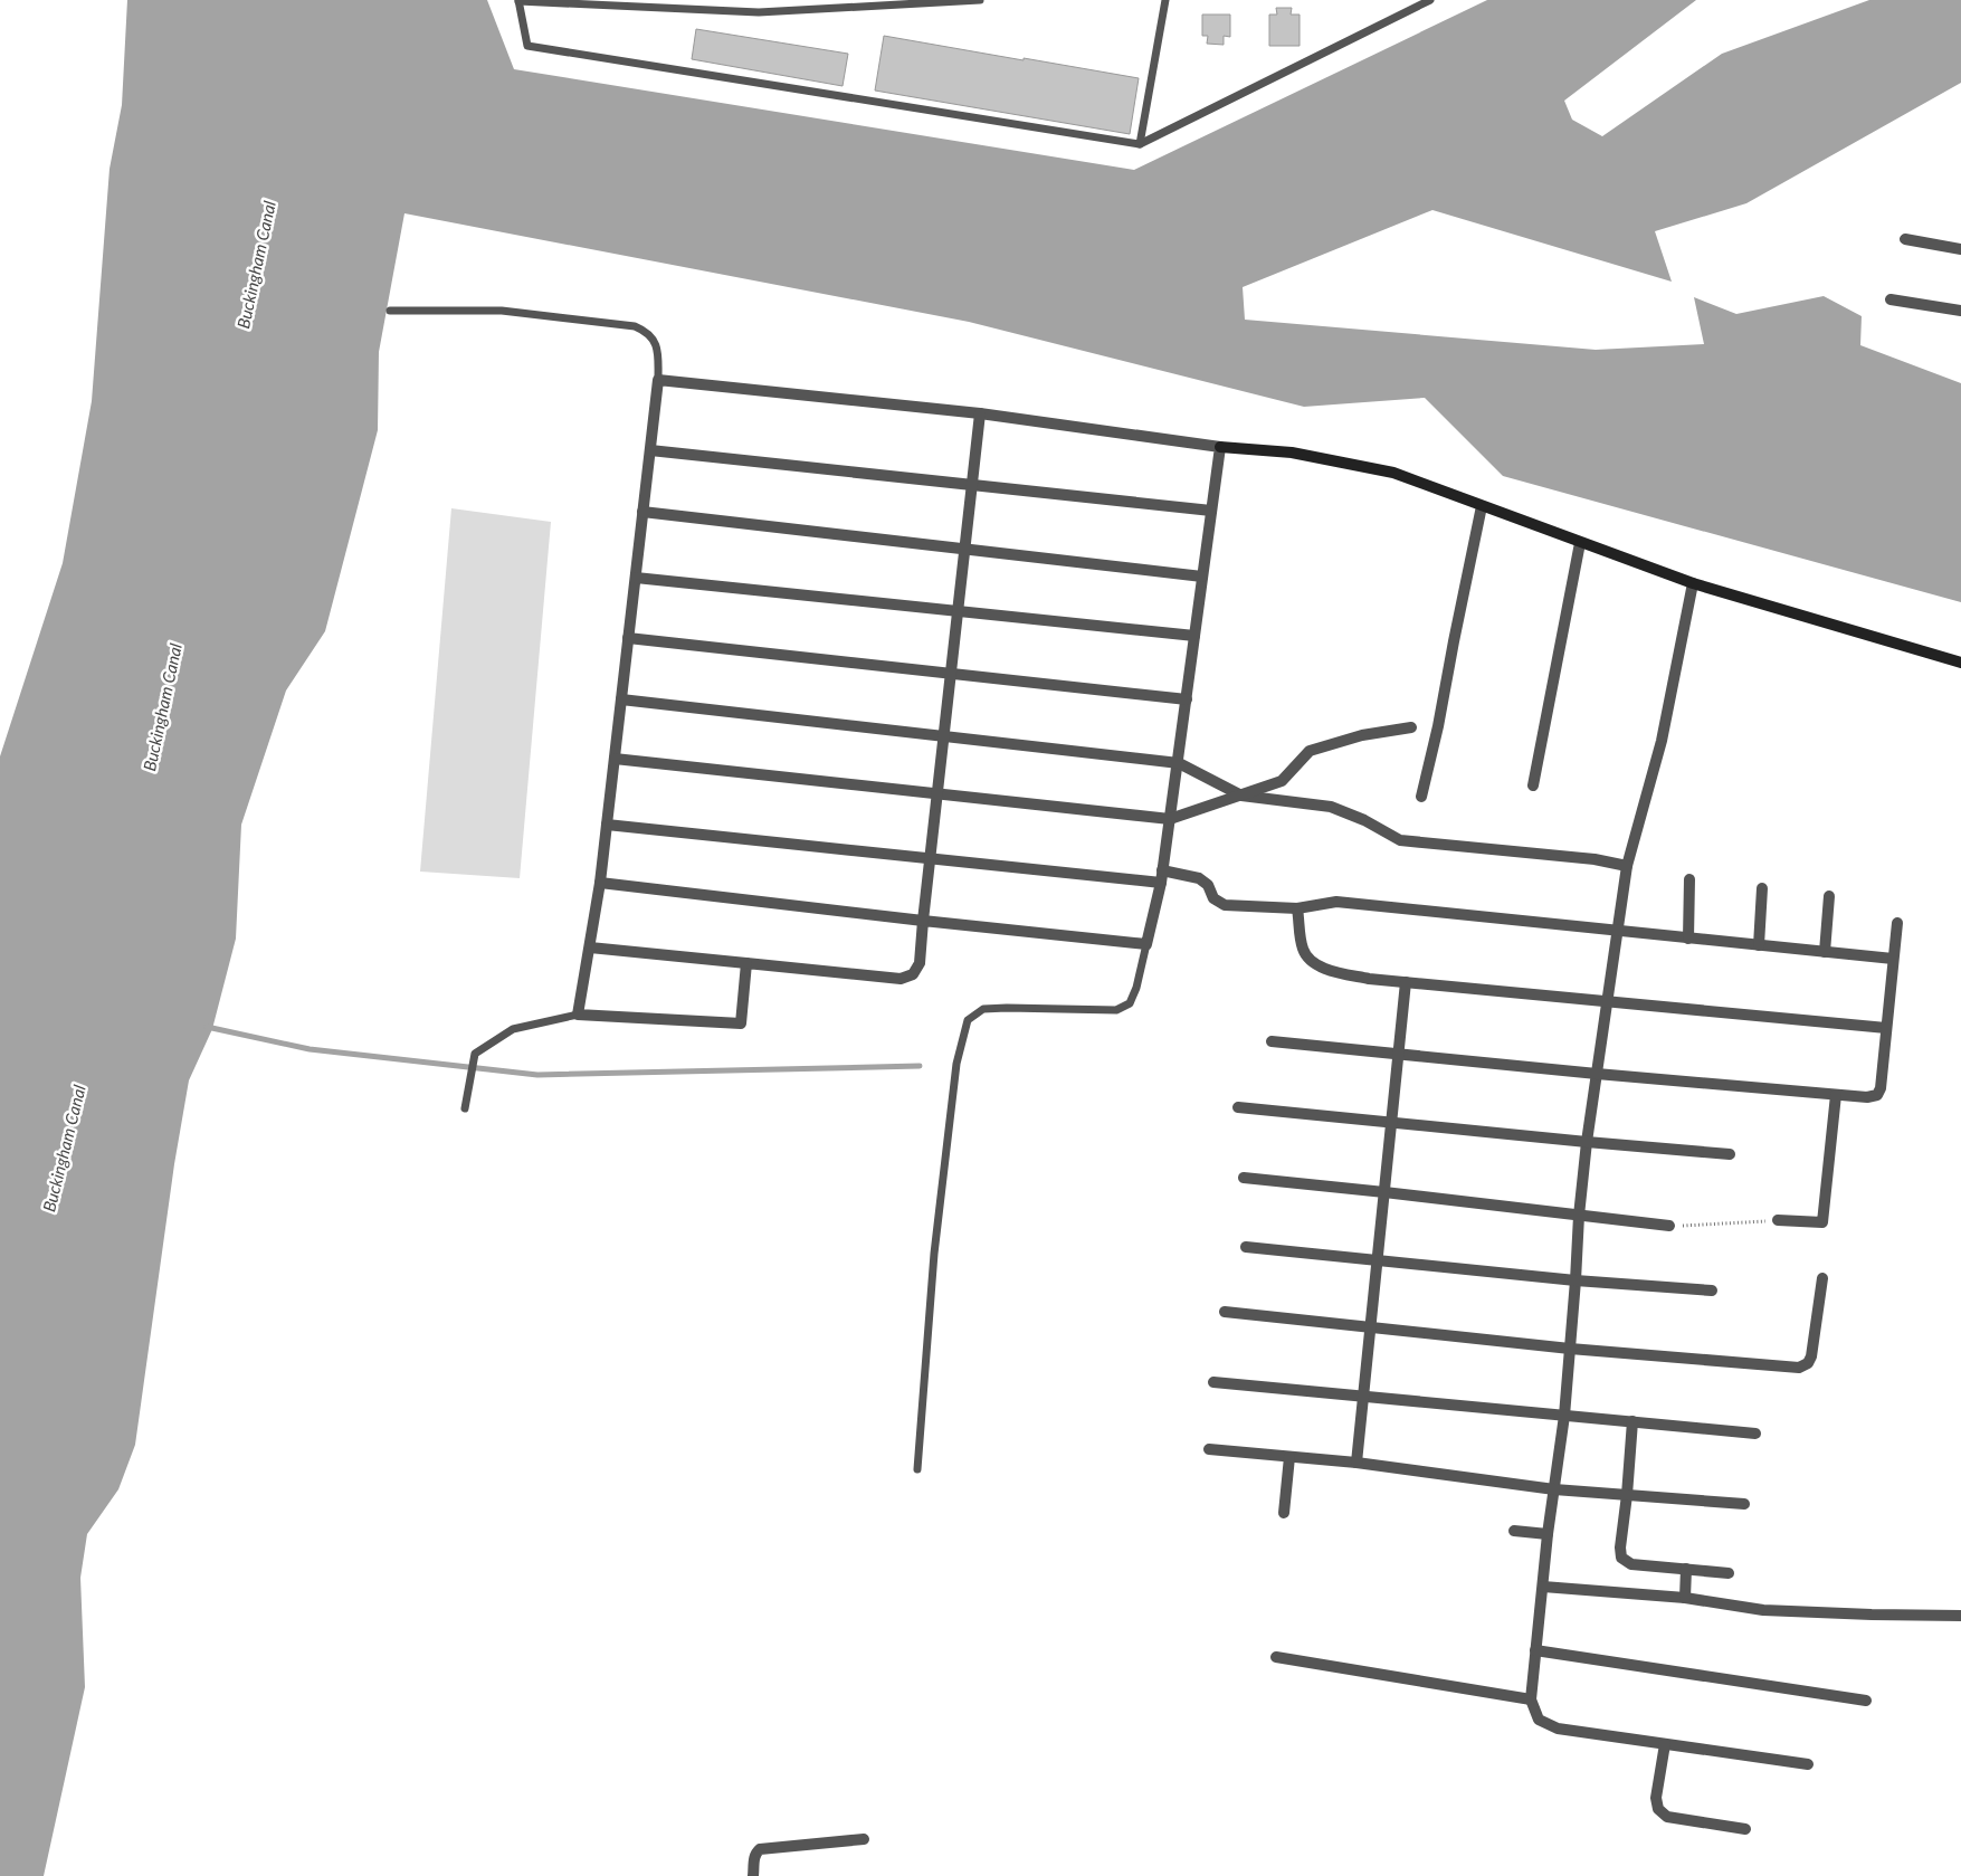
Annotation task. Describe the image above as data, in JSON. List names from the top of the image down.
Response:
{
  "water": ["Buckingham Canal"]
}
